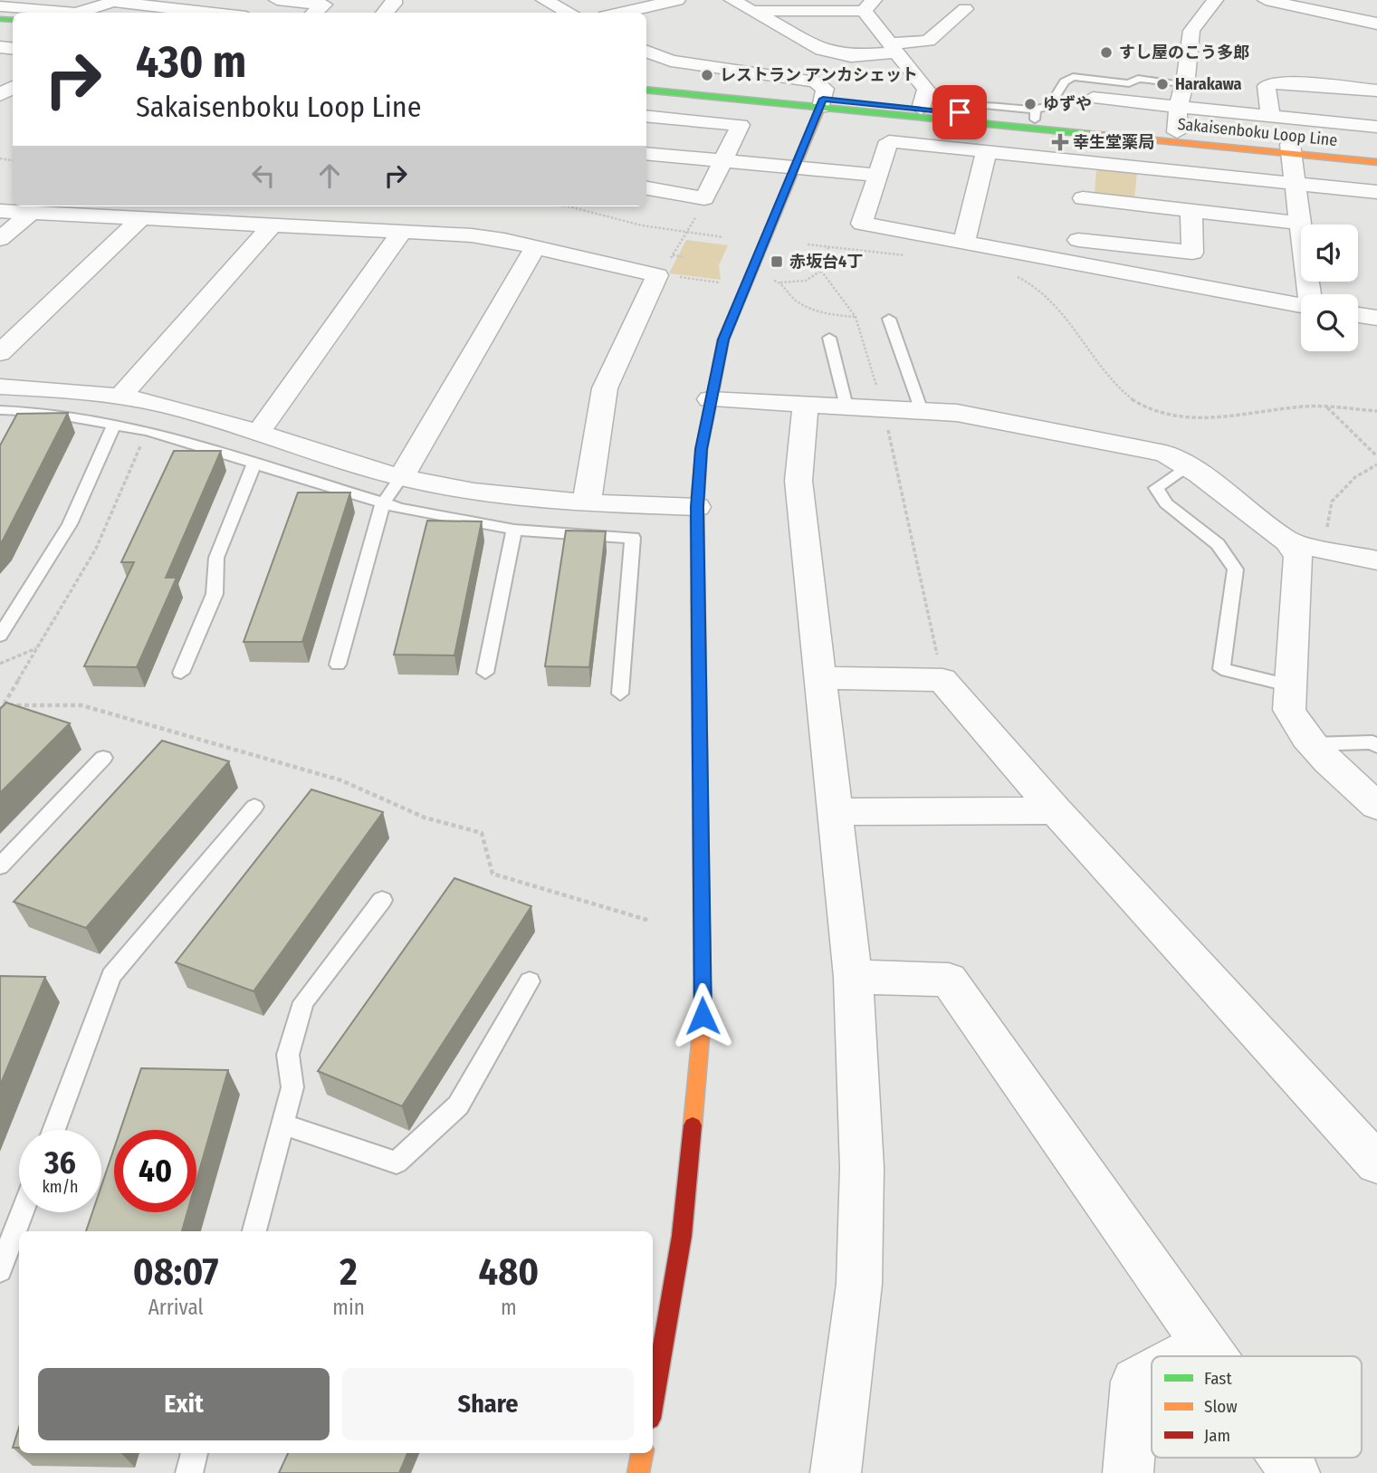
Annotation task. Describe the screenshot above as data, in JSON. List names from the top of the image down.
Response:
{
  "streets": {
    "main road": ["Sakaisenboku Loop Line"]
  },
  "places": {
    "other": [
      "すし屋のこう多郎",
      "レストラン アンカシェット",
      "Harakawa",
      "ゆずや"
    ],
    "health": ["幸生堂薬局"],
    "transit": ["赤坂台4丁"]
  },
  "legend": ["Fast", "Slow", "Jam"],
  "page": {
    "turn": ["430 m", "Sakaisenboku Loop Line"],
    "speed": "36 km/h",
    "limit": "40",
    "eta": [
      "08:07",
      "Arrival",
      "2",
      "min",
      "480",
      "m"
    ],
    "buttons": ["Exit", "Share"]
  }
}
